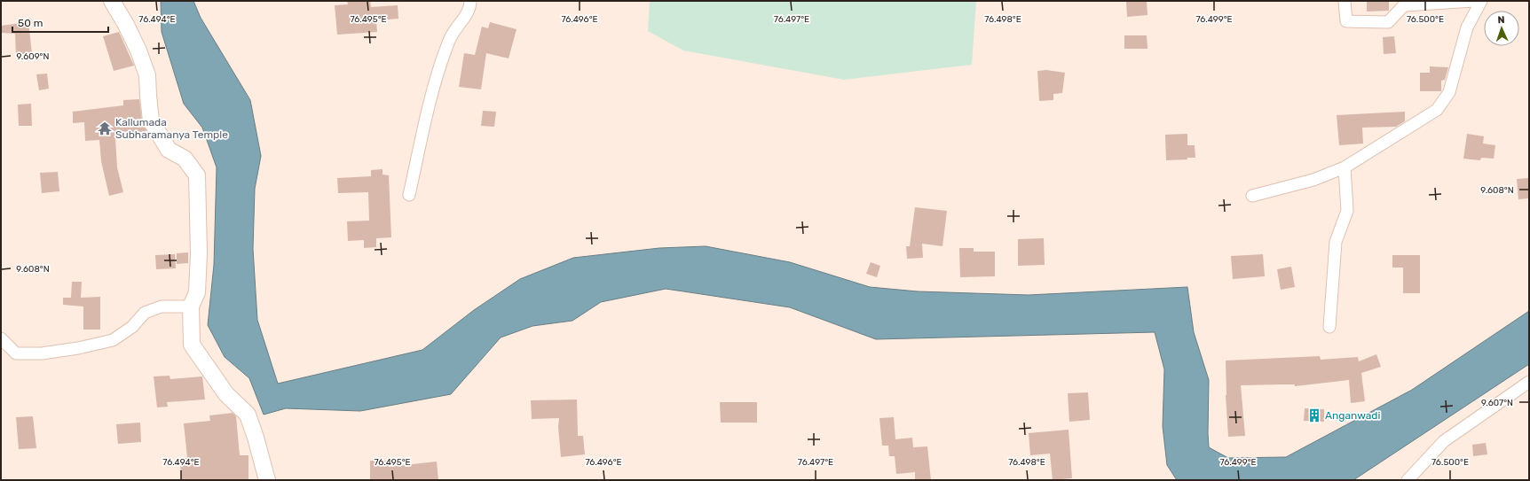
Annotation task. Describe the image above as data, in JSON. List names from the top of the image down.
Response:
{
  "places": {
    "temple": ["Kallumada Subharamanya Temple"],
    "building": ["Anganwadi"]
  },
  "scale_bar": "50 m",
  "north": "top",
  "coordinates": [
    "76.494°E",
    "76.495°E",
    "76.496°E",
    "76.497°E",
    "76.498°E",
    "76.499°E",
    "76.500°E",
    "9.609°N",
    "9.608°N",
    "9.607°N"
  ]
}
